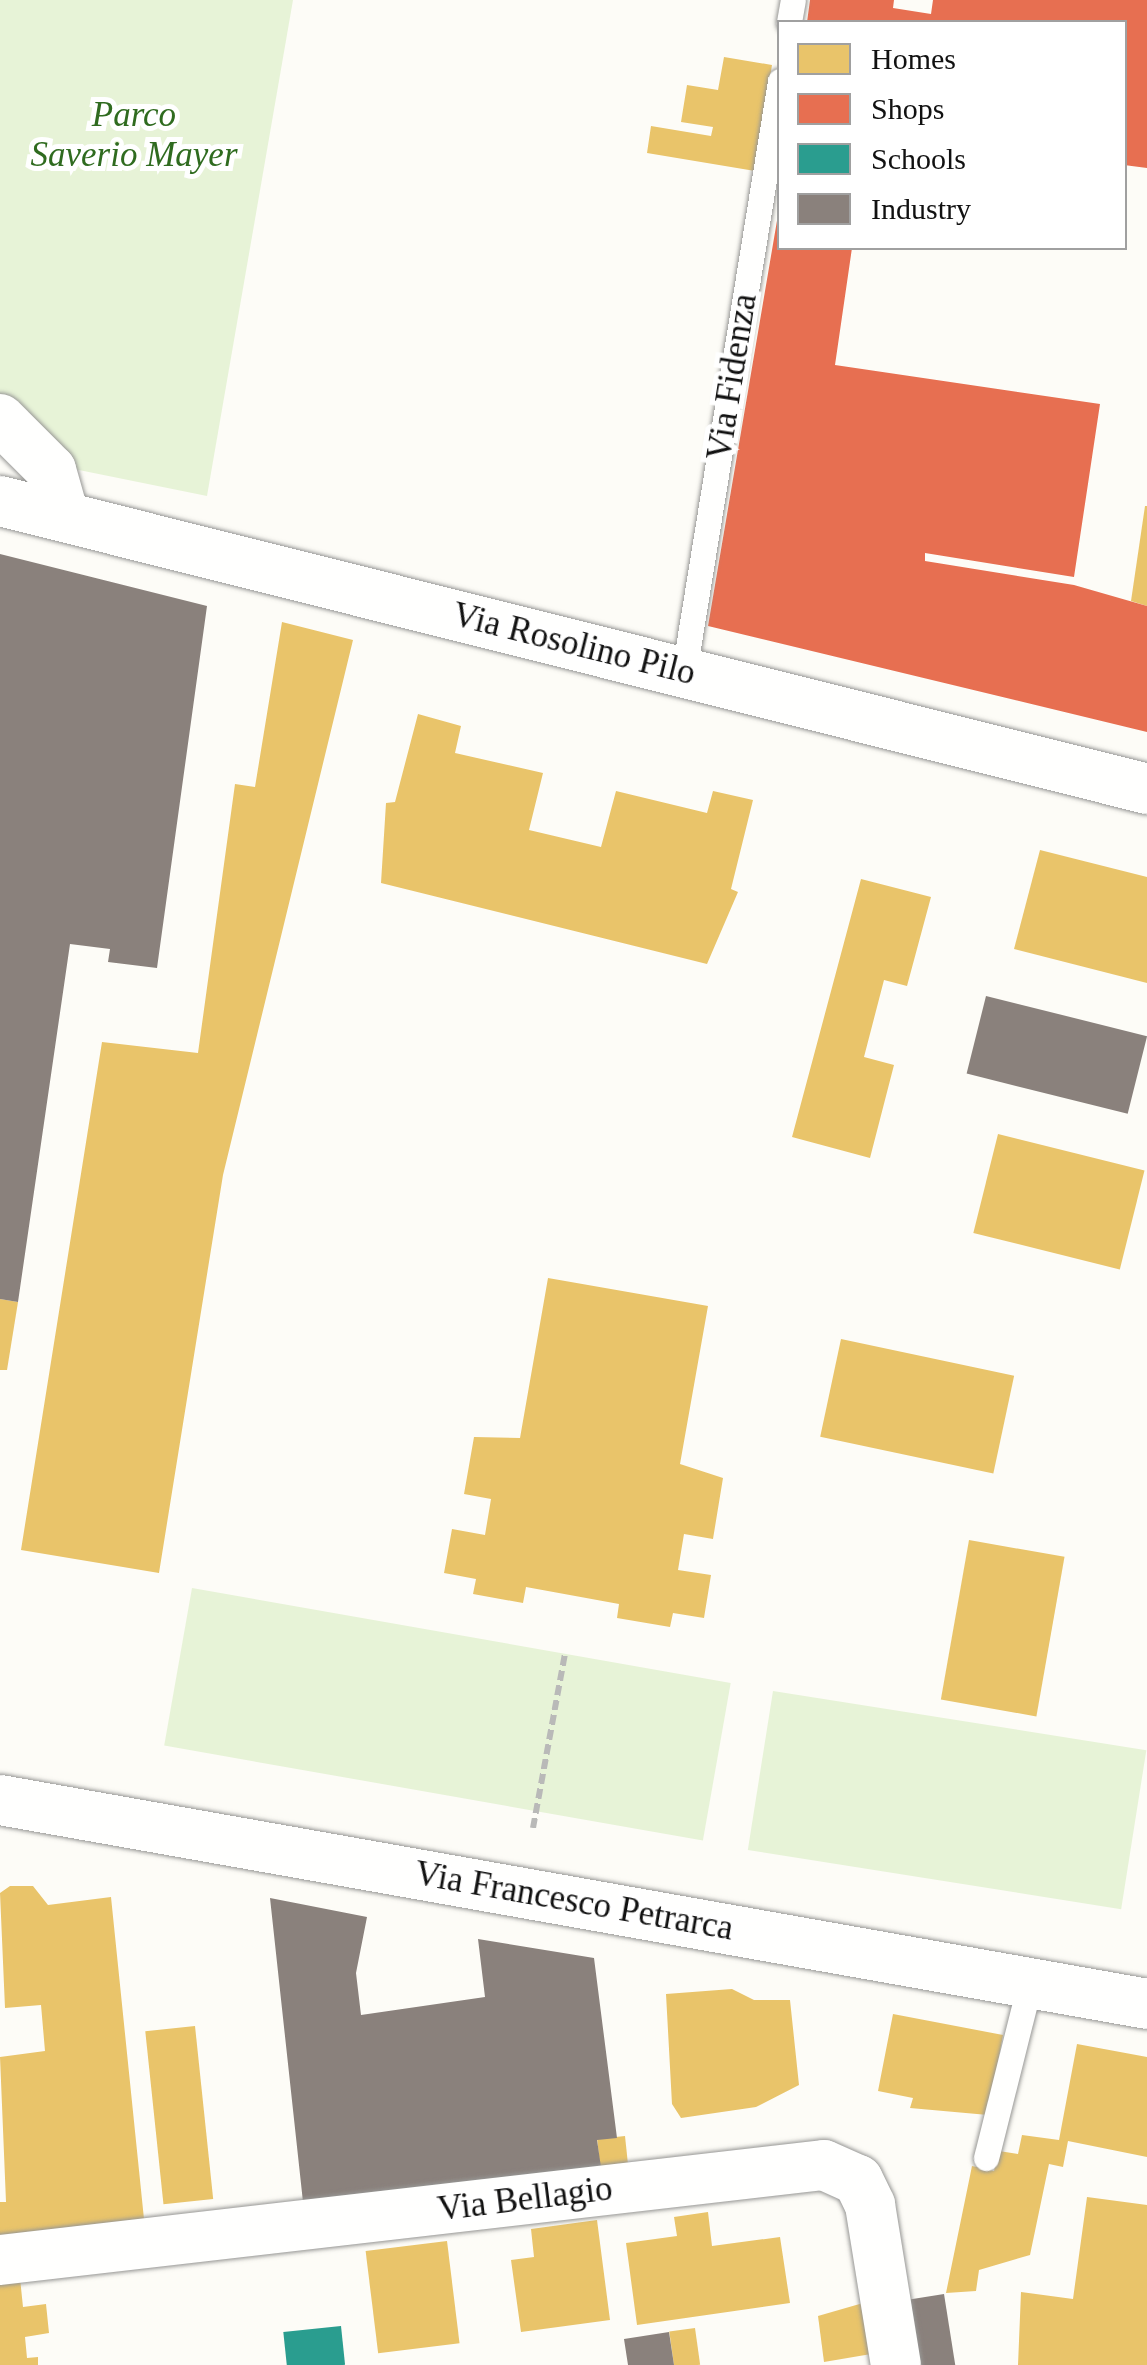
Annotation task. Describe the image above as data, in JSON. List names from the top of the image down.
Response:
{
  "streets": {
    "street": ["Via Rosolino Pilo", "Via Francesco Petrarca", "Via Bellagio"],
    "lane": ["Via Fidenza"]
  },
  "crossings": [
    ["Via Fidenza", "Via Rosolino Pilo"]
  ],
  "parks": ["Parco Saverio Mayer"],
  "legend": [
    "Homes",
    "Shops",
    "Schools",
    "Industry"
  ]
}
